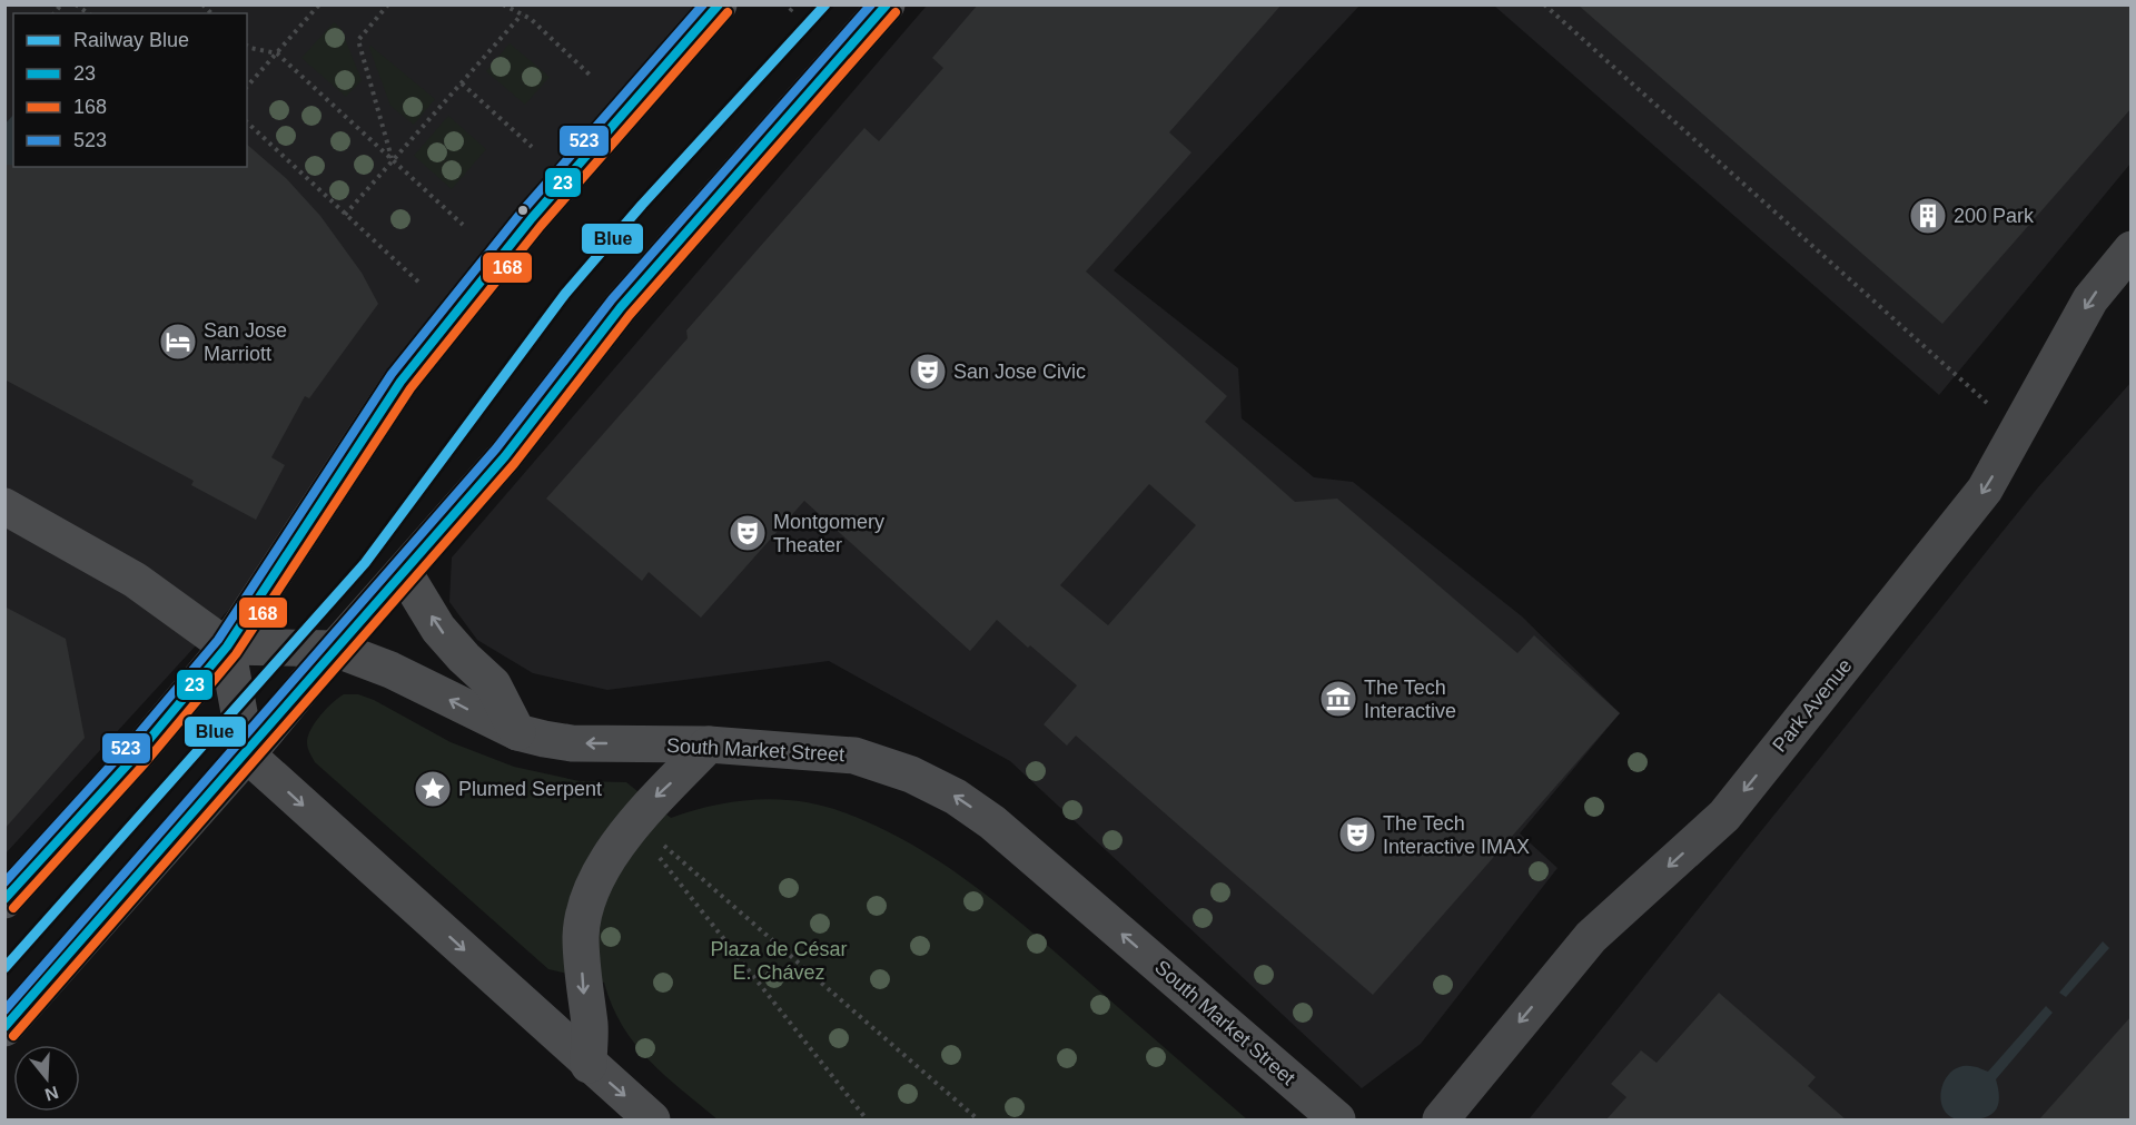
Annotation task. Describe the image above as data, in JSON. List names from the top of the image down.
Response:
{
  "streets": {
    "main road": ["Park Avenue", "South Market Street"]
  },
  "one_way": ["Park Avenue"],
  "parks": ["Plaza de César E. Chávez"],
  "places": {
    "building": ["200 Park"],
    "hotel": ["San Jose Marriott"],
    "theatre": ["San Jose Civic", "Montgomery Theater", "The Tech Interactive IMAX"],
    "museum": ["The Tech Interactive"],
    "place": ["Plumed Serpent"]
  },
  "lines": [
    "rail line Blue",
    "transit line 23",
    "transit line 523",
    "transit line 168"
  ],
  "legend": [
    "Railway Blue",
    "23",
    "168",
    "523"
  ],
  "north": "bottom"
}
